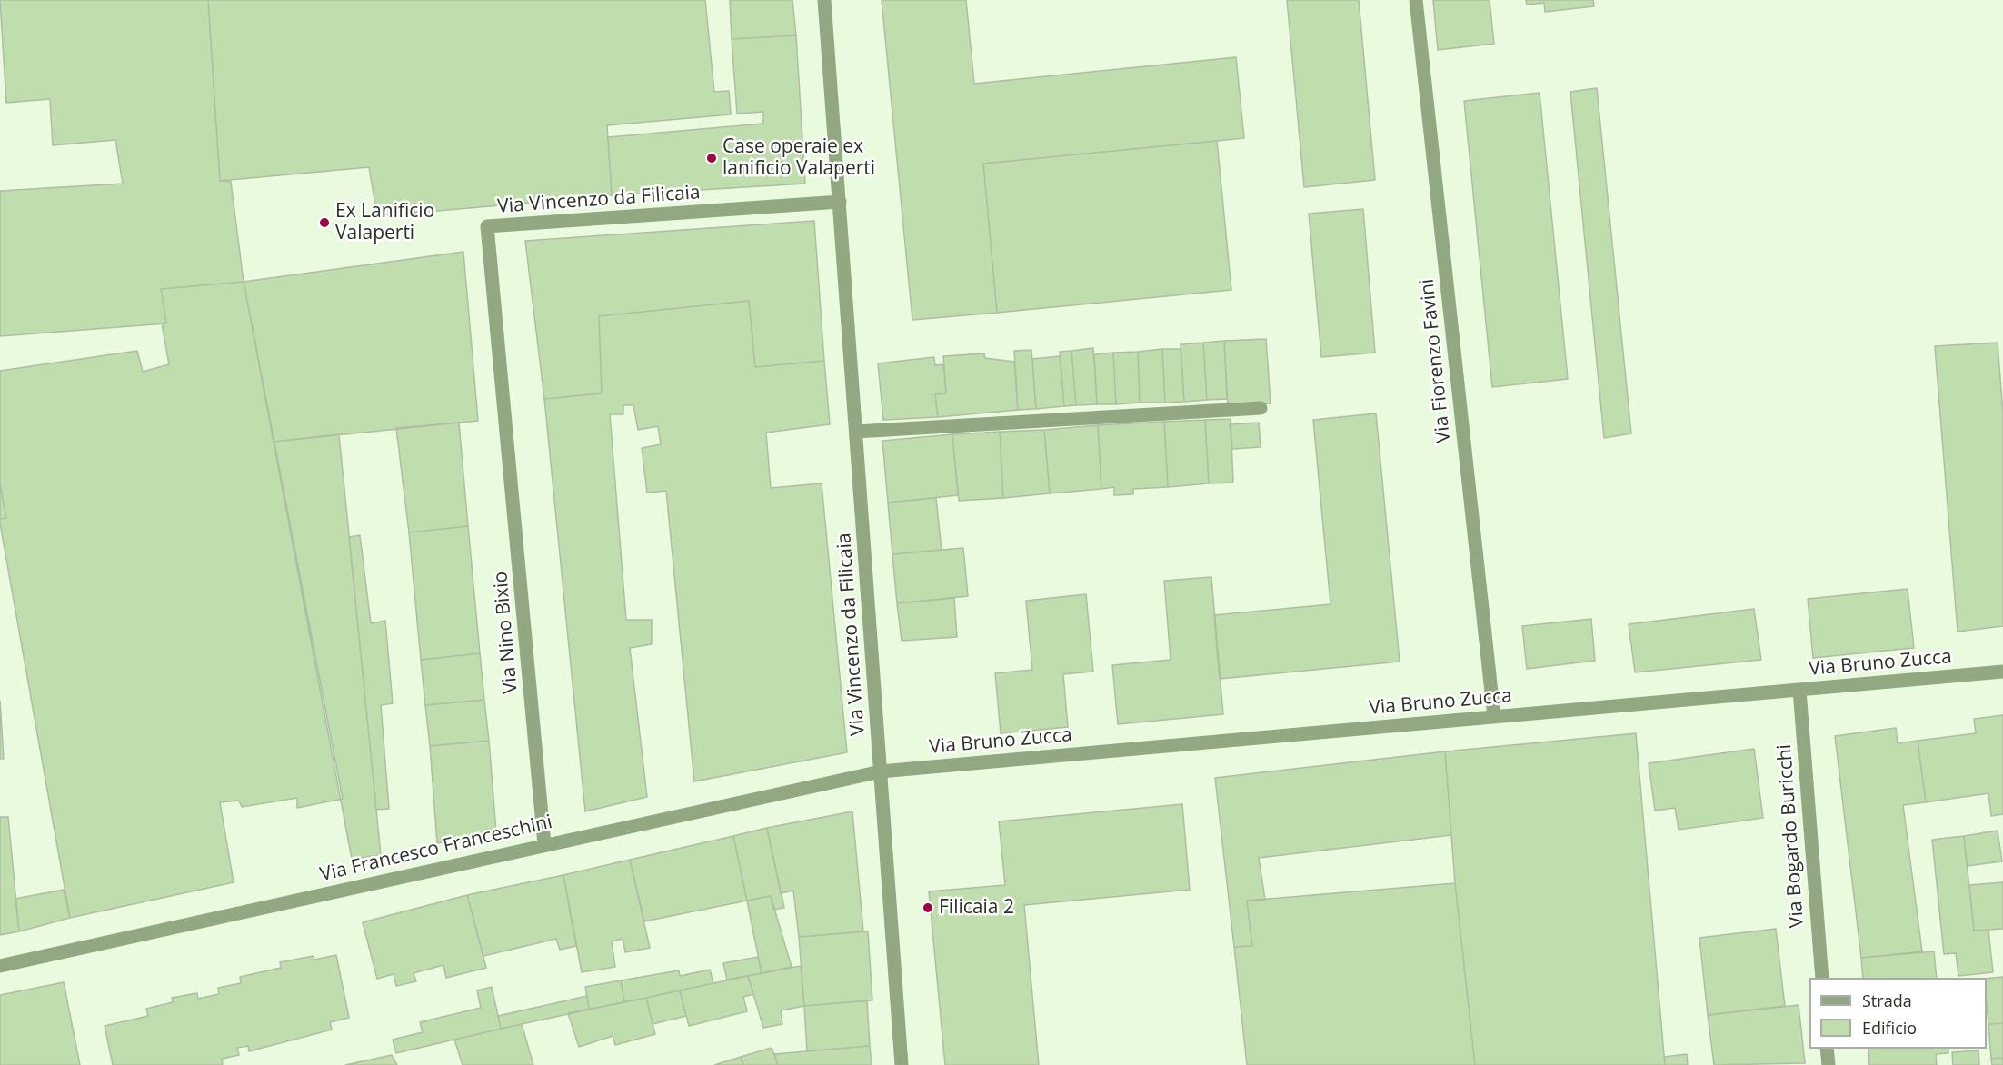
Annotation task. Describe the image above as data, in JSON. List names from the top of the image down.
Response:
{
  "streets": {
    "street": [
      "Via Vincenzo da Filicaia",
      "Via Fiorenzo Favini",
      "Via Nino Bixio",
      "Via Bruno Zucca",
      "Via Bogardo Buricchi",
      "Via Francesco Franceschini"
    ]
  },
  "crossings": [
    ["Via Vincenzo da Filicaia", "Via Nino Bixio"],
    ["Via Vincenzo da Filicaia", "Via Bruno Zucca"],
    ["Via Vincenzo da Filicaia", "Via Francesco Franceschini"],
    ["Via Fiorenzo Favini", "Via Bruno Zucca"],
    ["Via Nino Bixio", "Via Francesco Franceschini"],
    ["Via Bruno Zucca", "Via Bogardo Buricchi"],
    ["Via Bruno Zucca", "Via Francesco Franceschini"]
  ],
  "places": ["Case operaie ex lanificio Valaperti", "Ex Lanificio Valaperti", "Filicaia 2"],
  "legend": ["Strada", "Edificio"]
}
